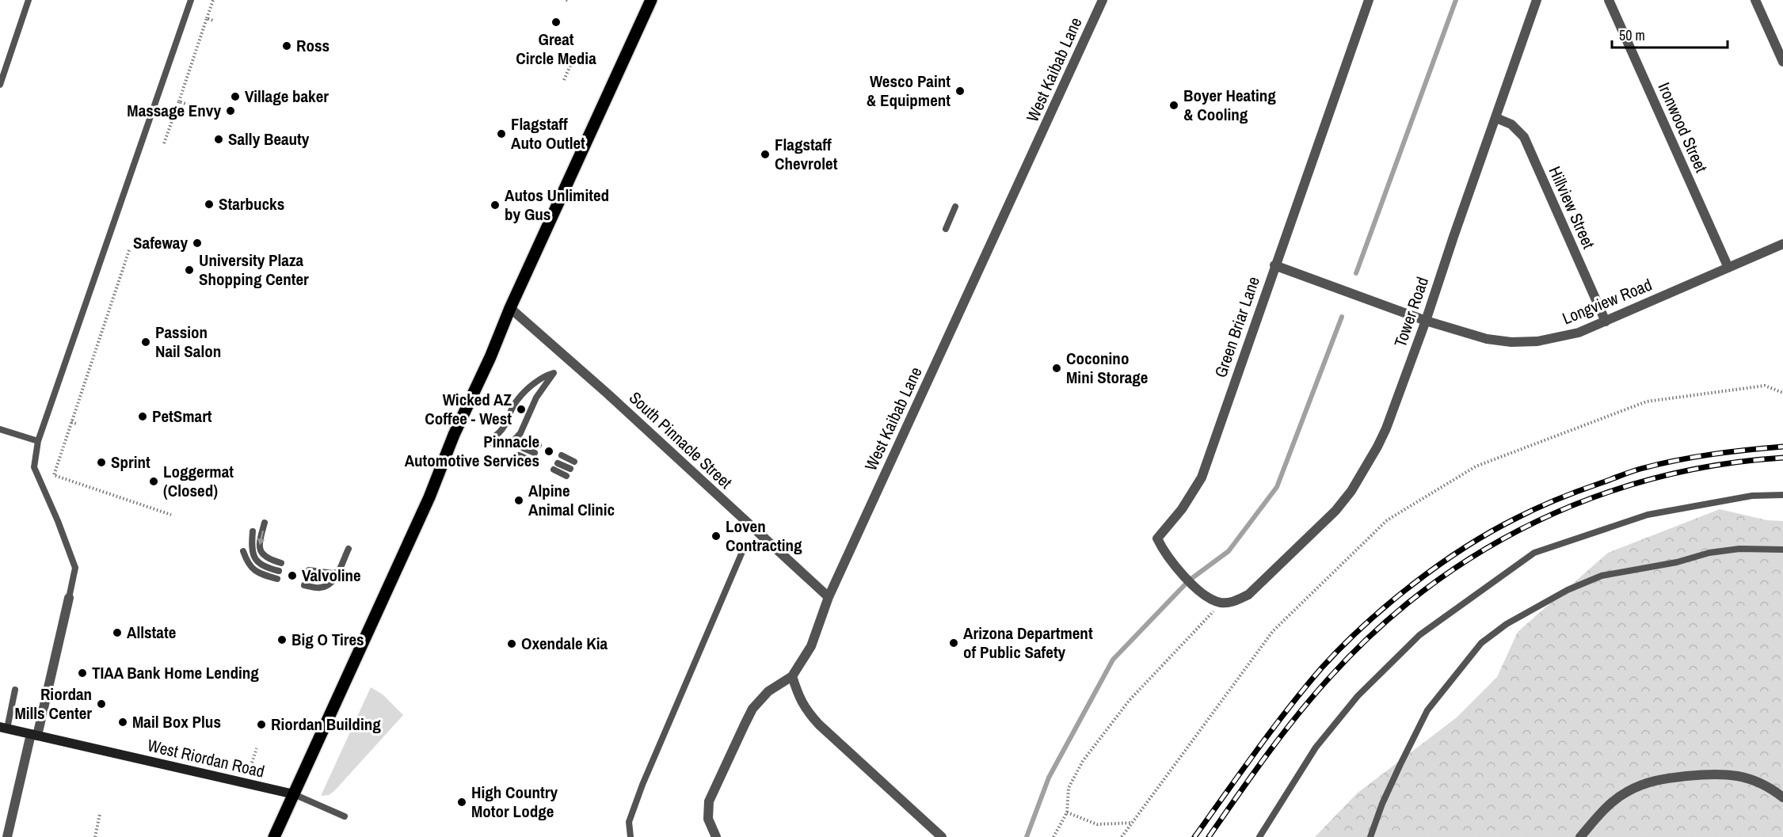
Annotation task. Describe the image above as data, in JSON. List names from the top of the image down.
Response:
{
  "streets": {
    "street": [
      "West Kaibab Lane",
      "Ironwood Street",
      "Hillview Street",
      "Longview Road",
      "Tower Road",
      "Green Briar Lane",
      "South Pinnacle Street",
      "West Riordan Road"
    ]
  },
  "crossings": [
    ["West Kaibab Lane", "South Pinnacle Street"],
    ["Ironwood Street", "Longview Road"],
    ["Hillview Street", "Longview Road"],
    ["Hillview Street", "Tower Road"],
    ["Longview Road", "Tower Road"],
    ["Longview Road", "Green Briar Lane"],
    ["Tower Road", "Green Briar Lane"]
  ],
  "places": [
    "Great Circle Media",
    "Ross",
    "Wesco Paint & Equipment",
    "Village baker",
    "Boyer Heating & Cooling",
    "Massage Envy",
    "Flagstaff Auto Outlet",
    "Sally Beauty",
    "Flagstaff Chevrolet",
    "Starbucks",
    "Autos Unlimited by Gus",
    "Safeway",
    "University Plaza Shopping Center",
    "Passion Nail Salon",
    "Coconino Mini Storage",
    "Wicked AZ Coffee - West",
    "PetSmart",
    "Pinnacle Automotive Services",
    "Sprint",
    "Loggermat (Closed)",
    "Alpine Animal Clinic",
    "Loven Contracting",
    "Valvoline",
    "Allstate",
    "Big O Tires",
    "Arizona Department of Public Safety",
    "Oxendale Kia",
    "TIAA Bank Home Lending",
    "Riordan Mills Center",
    "Mail Box Plus",
    "Riordan Building",
    "High Country Motor Lodge"
  ],
  "scale_bar": "50 m"
}
